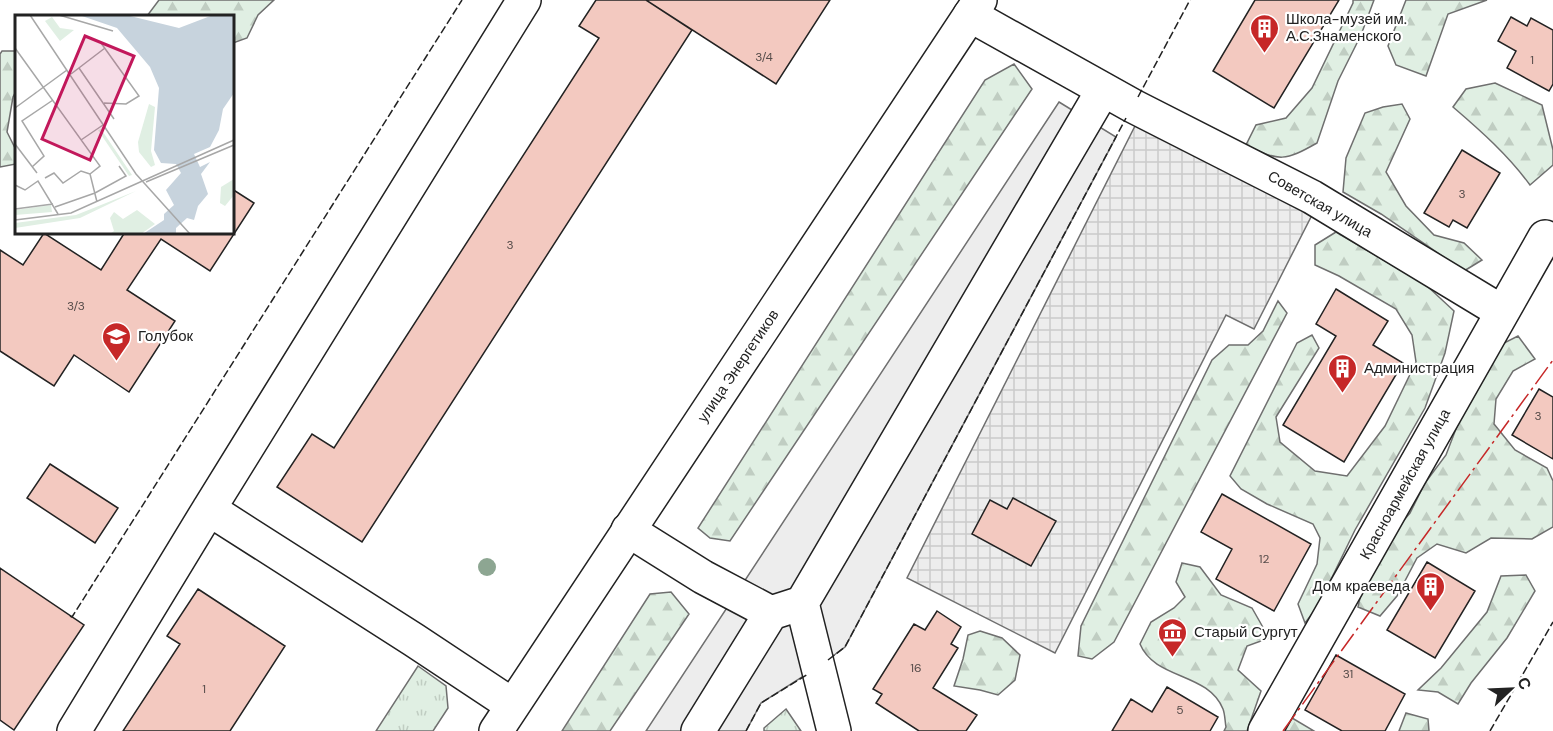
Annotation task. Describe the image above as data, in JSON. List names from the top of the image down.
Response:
{
  "streets": {
    "street": ["Советская улица", "улица Энергетиков", "Красноармейская улица"]
  },
  "crossings": [
    ["Советская улица", "улица Энергетиков"],
    ["Советская улица", "Красноармейская улица"]
  ],
  "places": {
    "building": ["Школа-музей им. А.С.Знаменского", "Администрация", "Дом краеведа"],
    "school or university": ["Голубок"],
    "museum": ["Старый Сургут"]
  },
  "house_numbers": [
    "3/4",
    "1",
    "3",
    "3",
    "3/3",
    "3",
    "12",
    "16",
    "31",
    "1",
    "5"
  ],
  "north": "top right"
}
